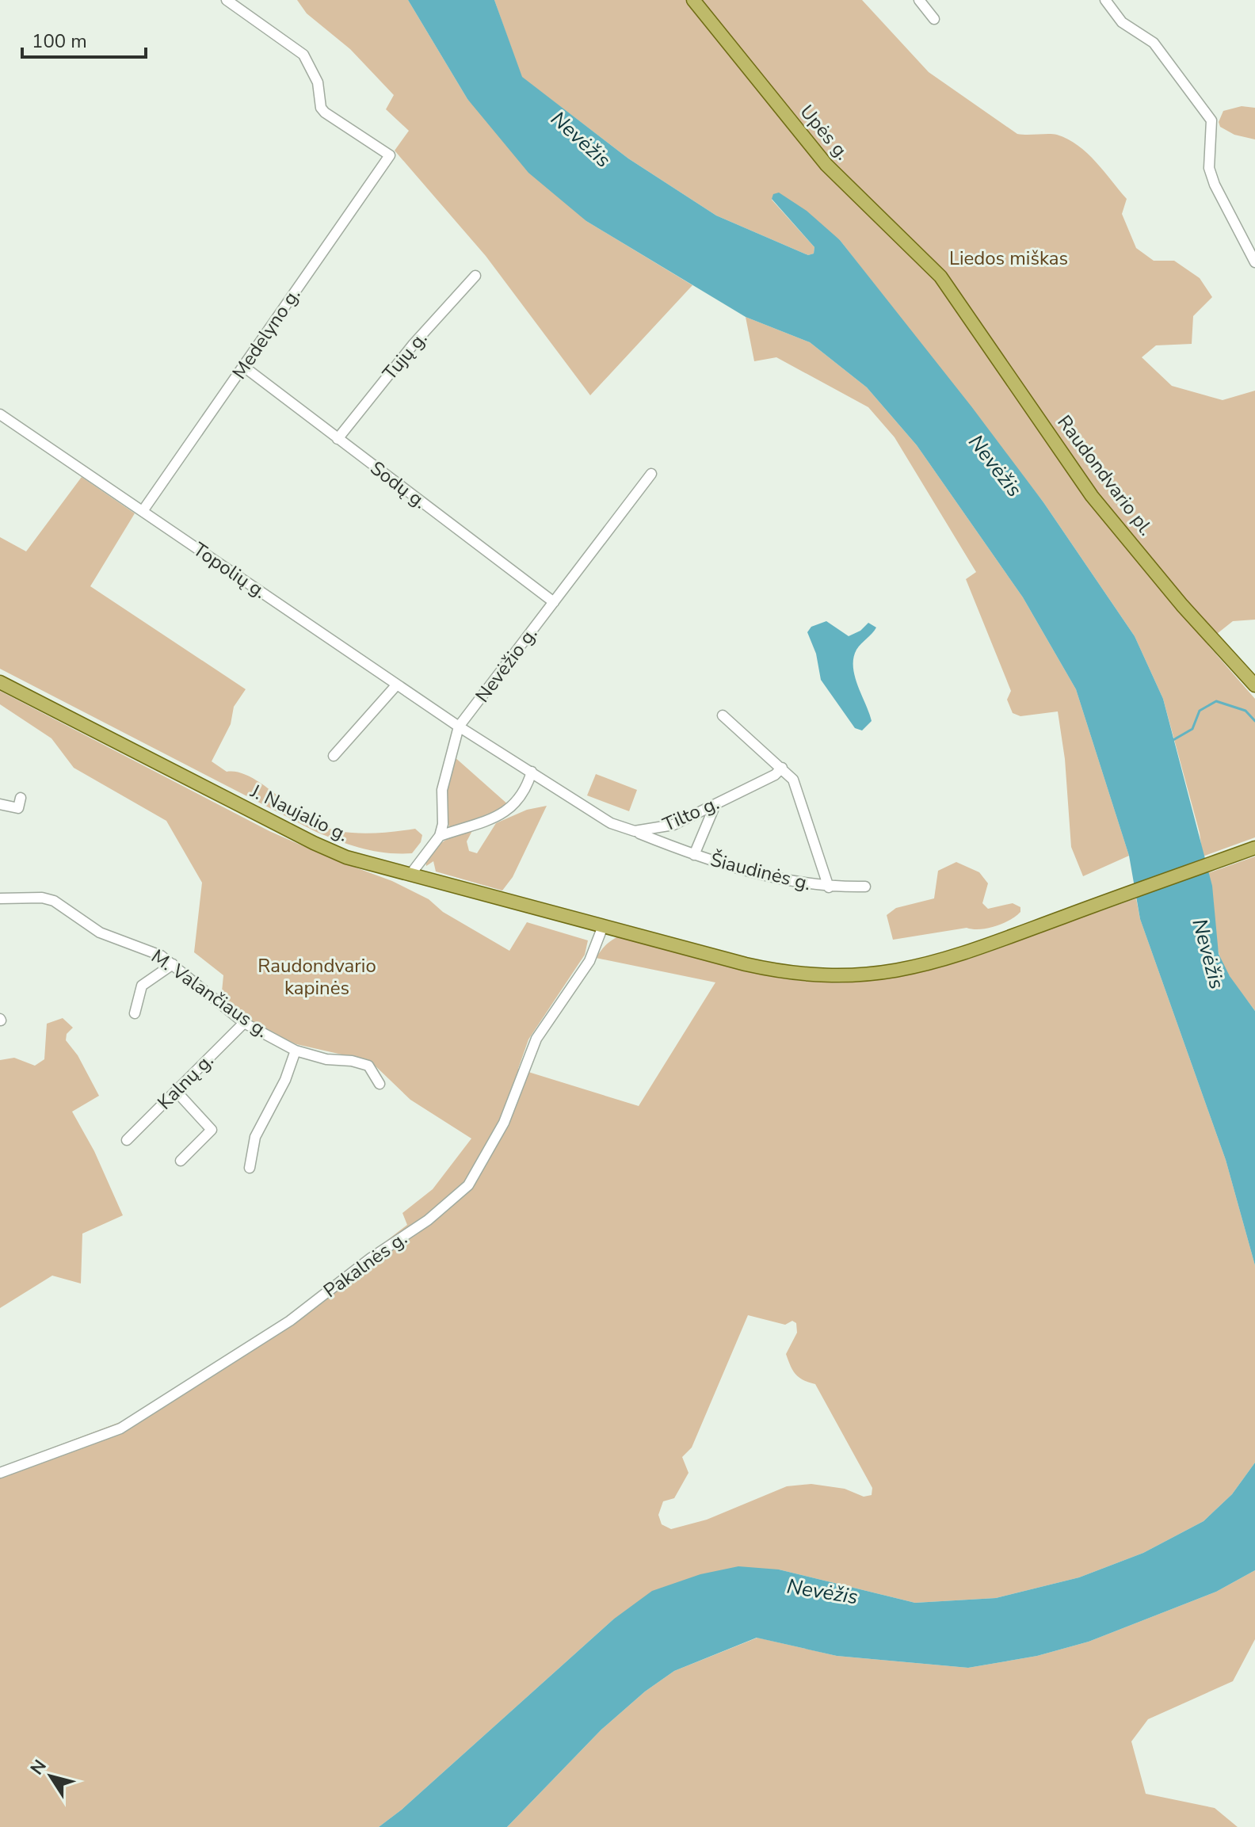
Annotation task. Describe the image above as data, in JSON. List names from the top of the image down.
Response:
{
  "streets": {
    "main road": ["Upės g.", "Raudondvario pl.", "J. Naujalio g."],
    "street": [
      "Medelyno g.",
      "Tujų g.",
      "Sodų g.",
      "Topolių g.",
      "Nevėžio g.",
      "Tilto g.",
      "Šiaudinės g.",
      "M. Valančiaus g.",
      "Kalnų g.",
      "Pakalnės g."
    ]
  },
  "crossings": [
    ["Upės g.", "Raudondvario pl."],
    ["Medelyno g.", "Sodų g."],
    ["Medelyno g.", "Topolių g."],
    ["Tujų g.", "Sodų g."],
    ["Sodų g.", "Nevėžio g."],
    ["Topolių g.", "Nevėžio g."],
    ["J. Naujalio g.", "Pakalnės g."],
    ["Tilto g.", "Šiaudinės g."],
    ["M. Valančiaus g.", "Kalnų g."]
  ],
  "water": ["Nevėžis"],
  "parks": ["Liedos miškas", "Raudondvario kapinės"],
  "scale_bar": "100 m",
  "north": "top left"
}
